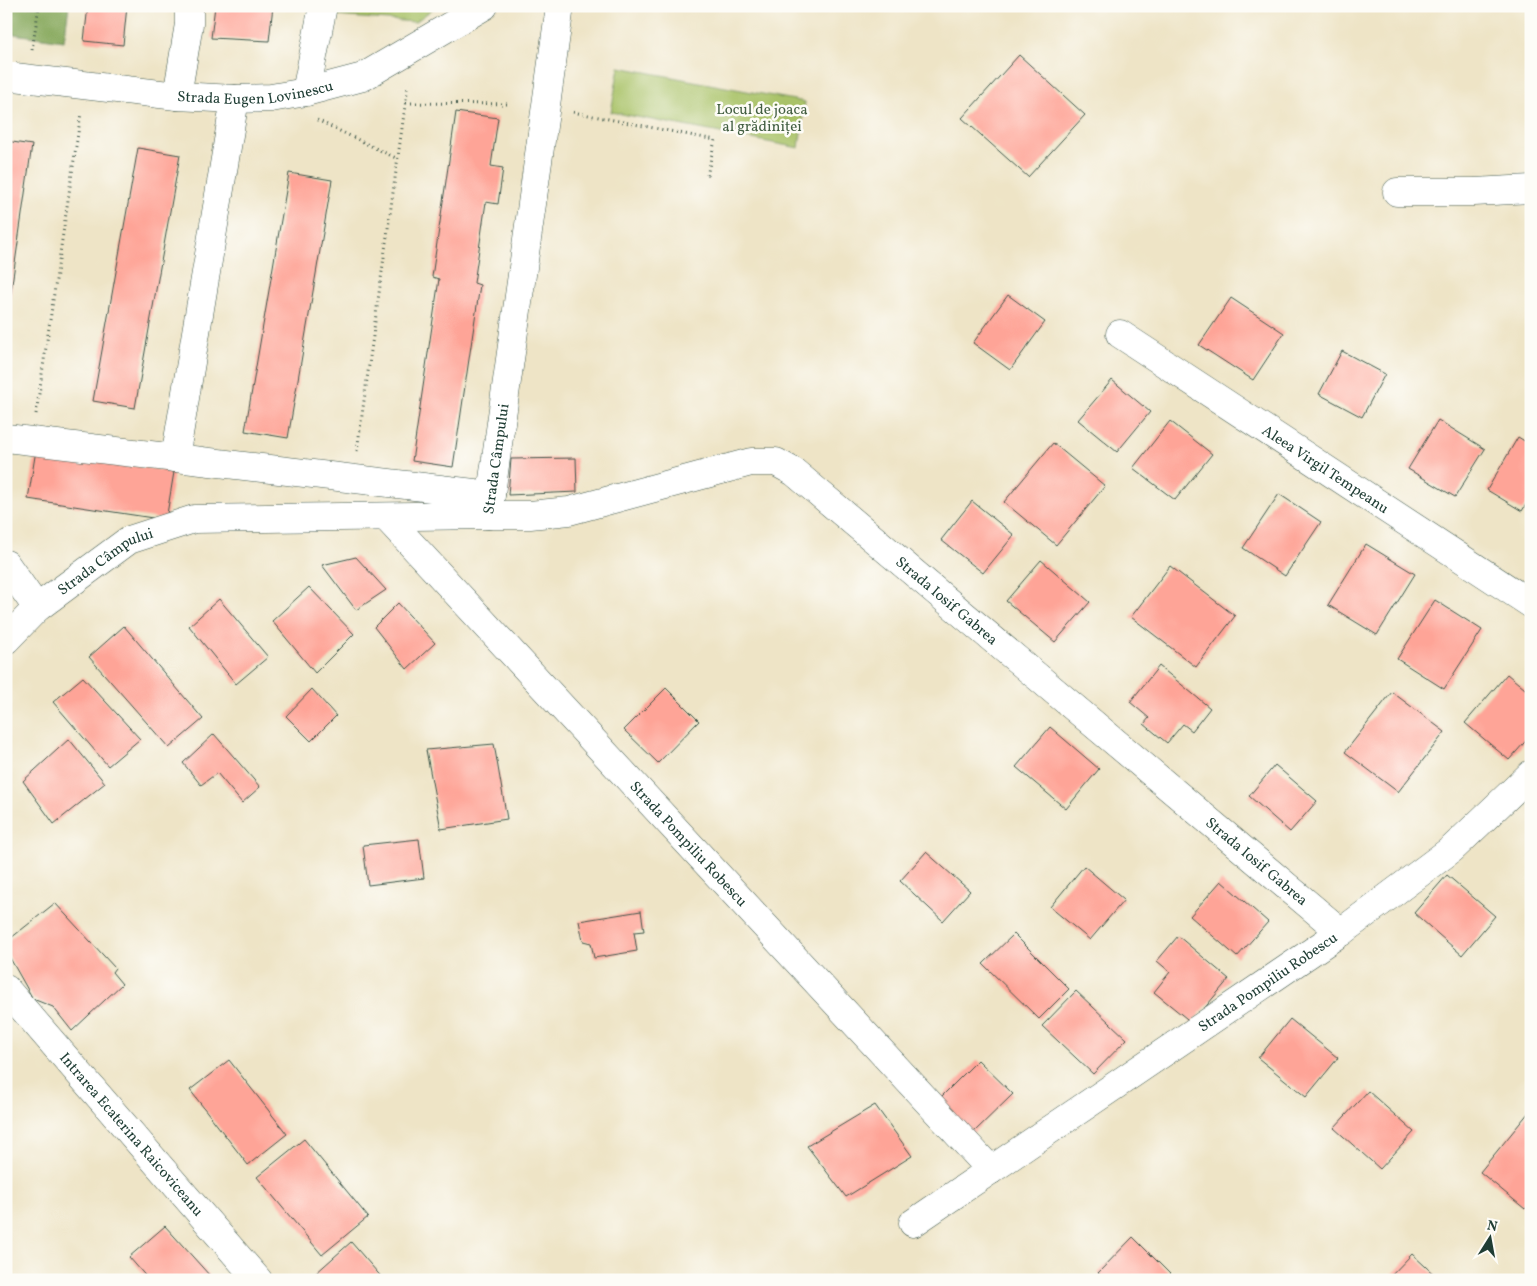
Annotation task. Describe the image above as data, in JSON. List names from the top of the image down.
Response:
{
  "streets": {
    "street": [
      "Strada Eugen Lovinescu",
      "Strada Câmpului",
      "Aleea Virgil Tempeanu",
      "Strada Iosif Gabrea",
      "Strada Pompiliu Robescu",
      "Intrarea Ecaterina Raicoviceanu"
    ]
  },
  "crossings": [
    ["Strada Câmpului", "Strada Iosif Gabrea"],
    ["Strada Câmpului", "Strada Pompiliu Robescu"],
    ["Strada Iosif Gabrea", "Strada Pompiliu Robescu"]
  ],
  "parks": ["Locul de joaca al grădiniței"],
  "north": "top"
}
